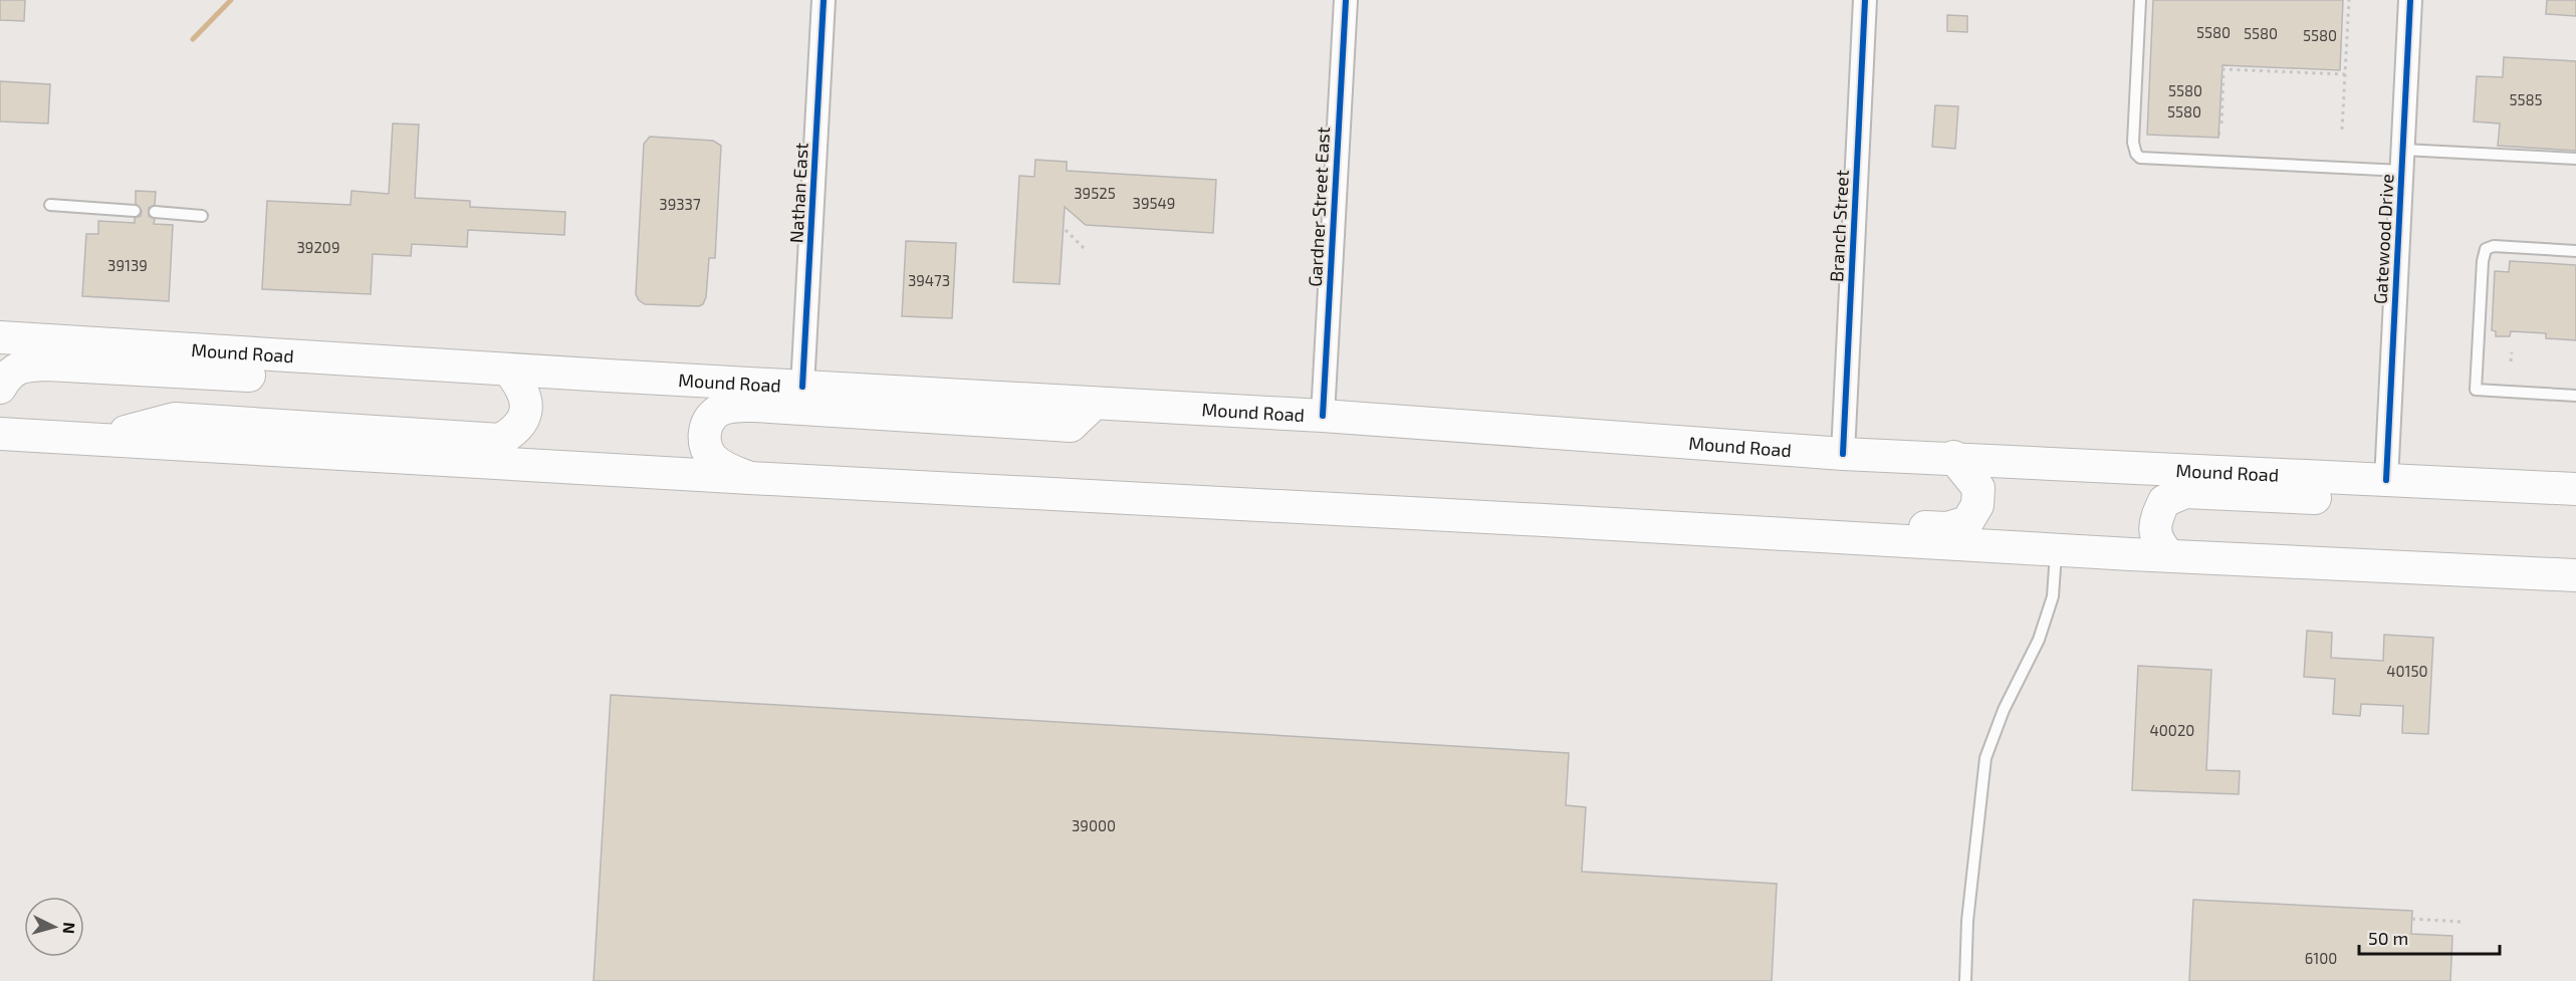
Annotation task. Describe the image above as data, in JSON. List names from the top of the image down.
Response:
{
  "streets": {
    "main road": ["Mound Road"],
    "street": [
      "Nathan East",
      "Gardner Street East",
      "Branch Street",
      "Gatewood Drive"
    ]
  },
  "crossings": [
    ["Nathan East", "Mound Road"],
    ["Gardner Street East", "Mound Road"],
    ["Branch Street", "Mound Road"],
    ["Gatewood Drive", "Mound Road"]
  ],
  "house_numbers": [
    "5580",
    "5580",
    "5580",
    "5580",
    "5585",
    "5580",
    "39525",
    "39549",
    "39337",
    "39209",
    "39139",
    "39473",
    "40150",
    "40020",
    "39000",
    "6100"
  ],
  "scale_bar": "50 m",
  "north": "right"
}
